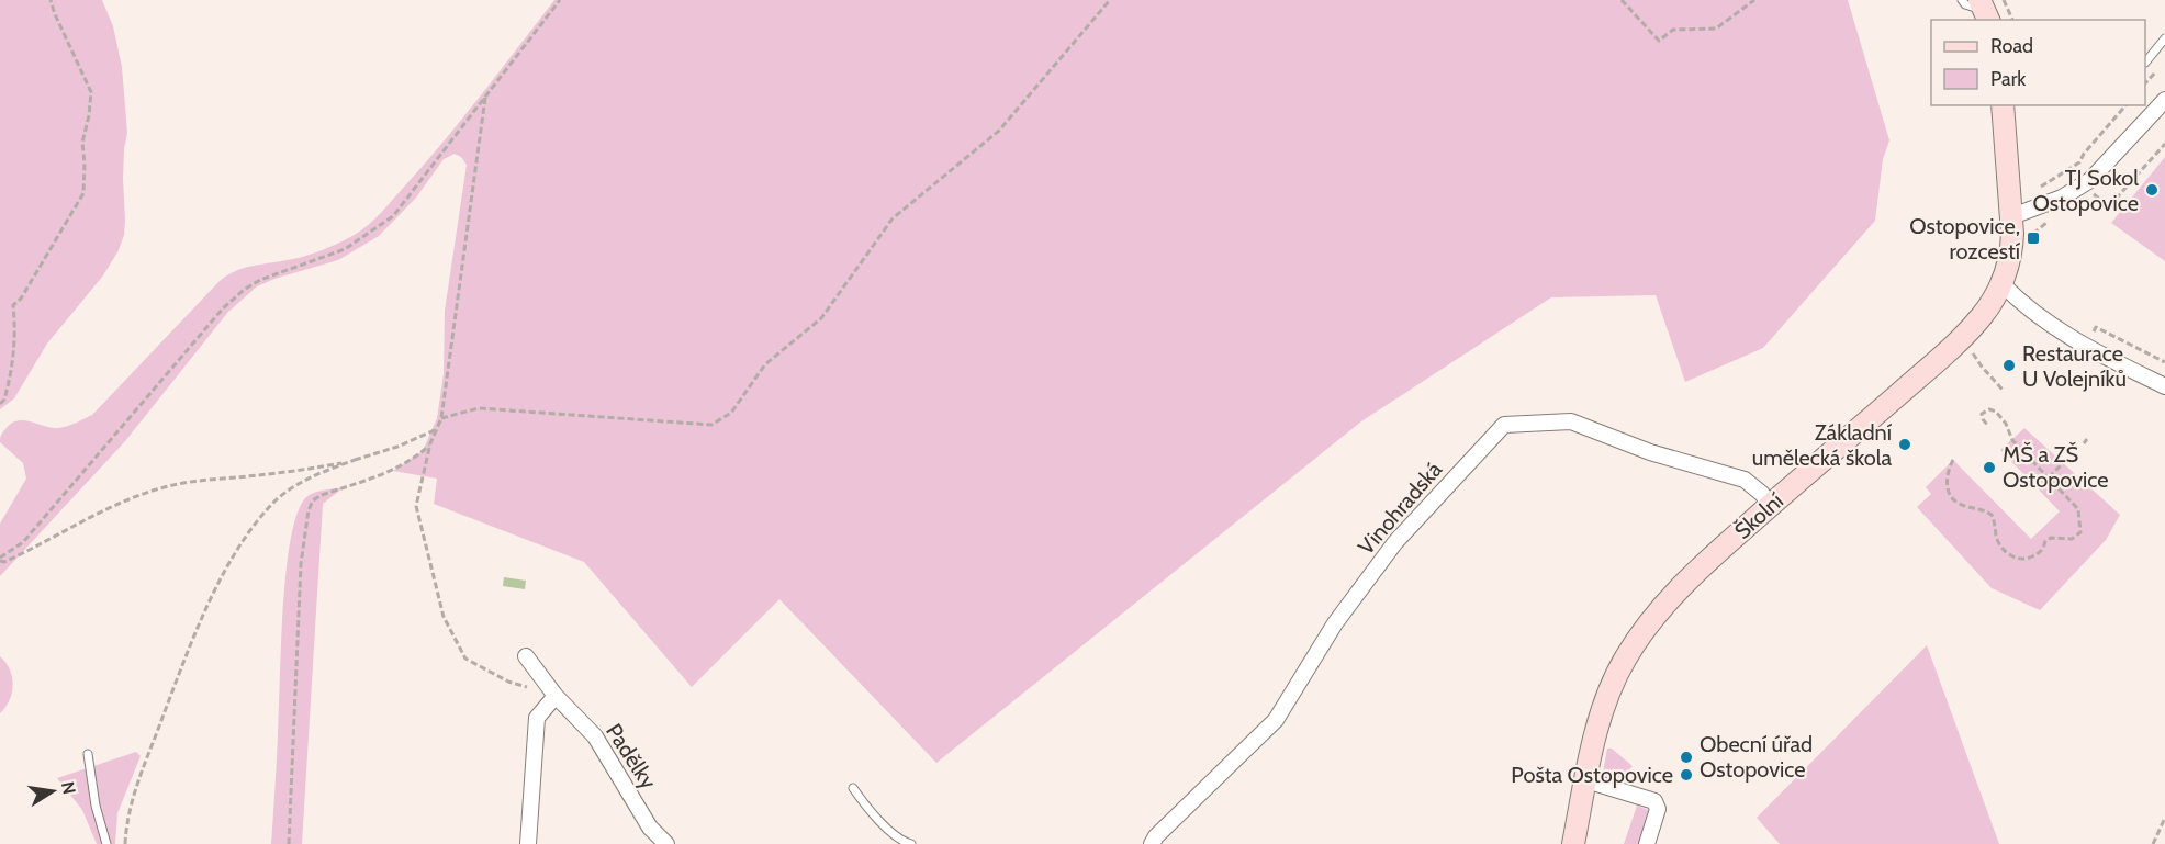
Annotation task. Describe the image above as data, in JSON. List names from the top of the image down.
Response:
{
  "streets": {
    "street": ["Vinohradská", "Školní", "Padělky"]
  },
  "crossings": [
    ["Vinohradská", "Školní"]
  ],
  "places": {
    "other": [
      "TJ Sokol Ostopovice",
      "Restaurace U Volejníků",
      "Základní umělecká škola",
      "MŠ a ZŠ Ostopovice",
      "Obecní úřad Ostopovice",
      "Pošta Ostopovice"
    ],
    "transit": ["Ostopovice, rozcestí"]
  },
  "legend": ["Road", "Park"],
  "north": "right"
}
